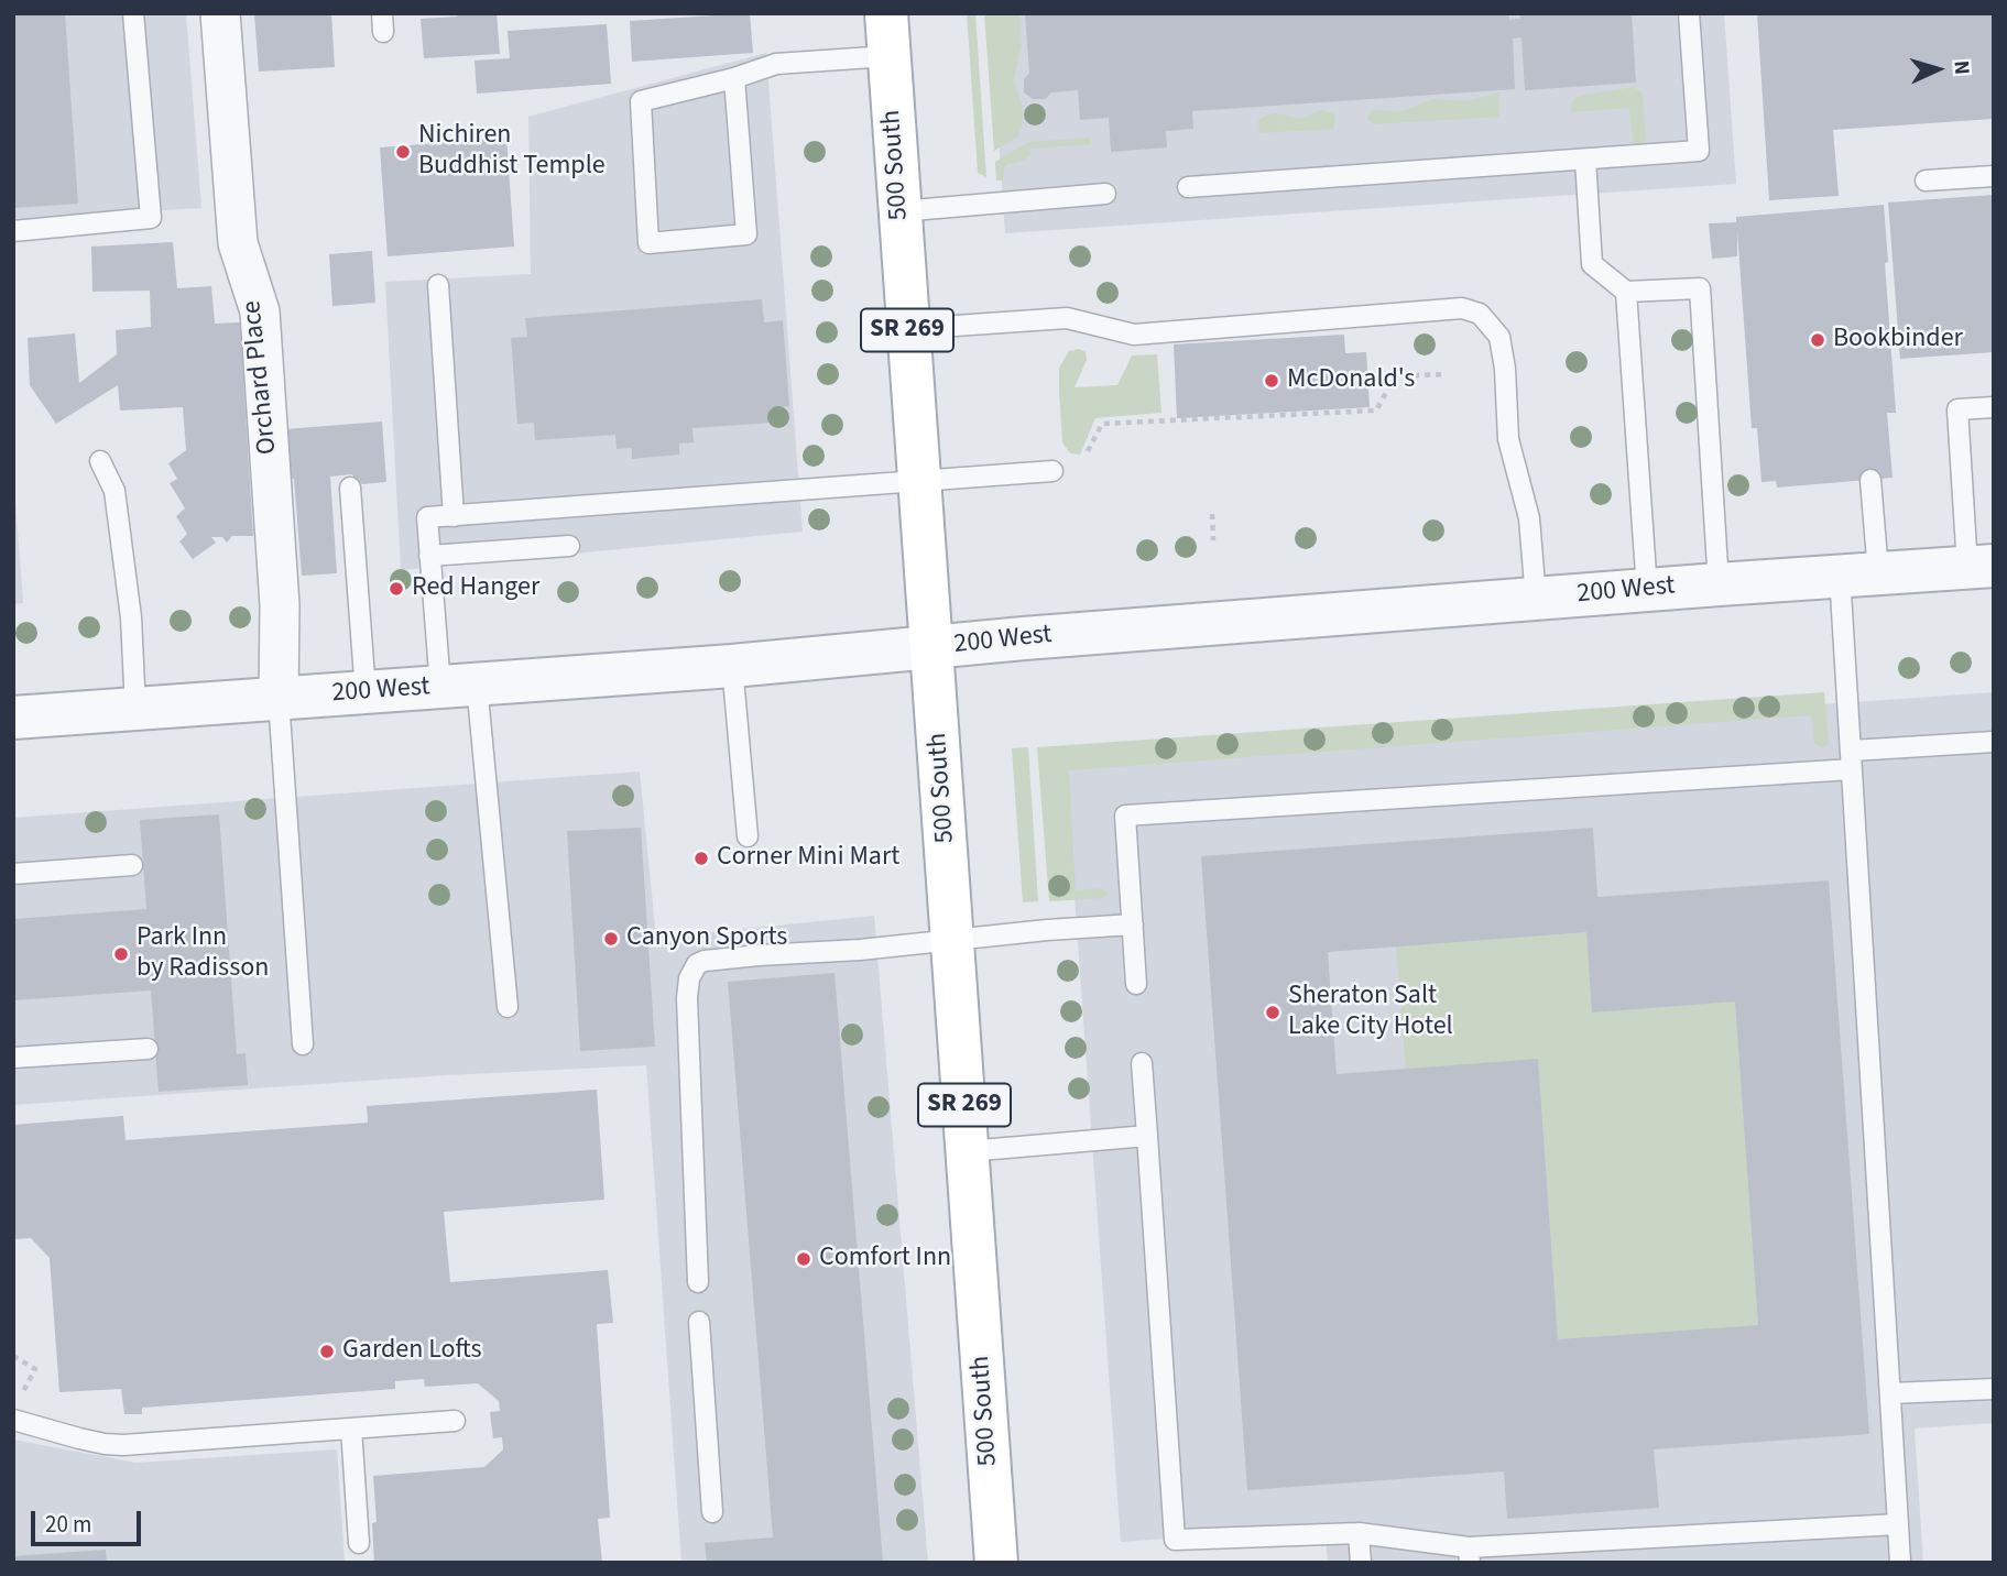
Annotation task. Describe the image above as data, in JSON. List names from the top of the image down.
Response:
{
  "streets": {
    "main road": ["500 South", "SR 269"],
    "street": ["Orchard Place", "200 West"]
  },
  "crossings": [
    ["500 South", "200 West"],
    ["Orchard Place", "200 West"]
  ],
  "places": [
    "Nichiren Buddhist Temple",
    "Bookbinder",
    "McDonald's",
    "Red Hanger",
    "Corner Mini Mart",
    "Canyon Sports",
    "Park Inn by Radisson",
    "Sheraton Salt Lake City Hotel",
    "Comfort Inn",
    "Garden Lofts"
  ],
  "scale_bar": "20 m",
  "north": "right"
}
